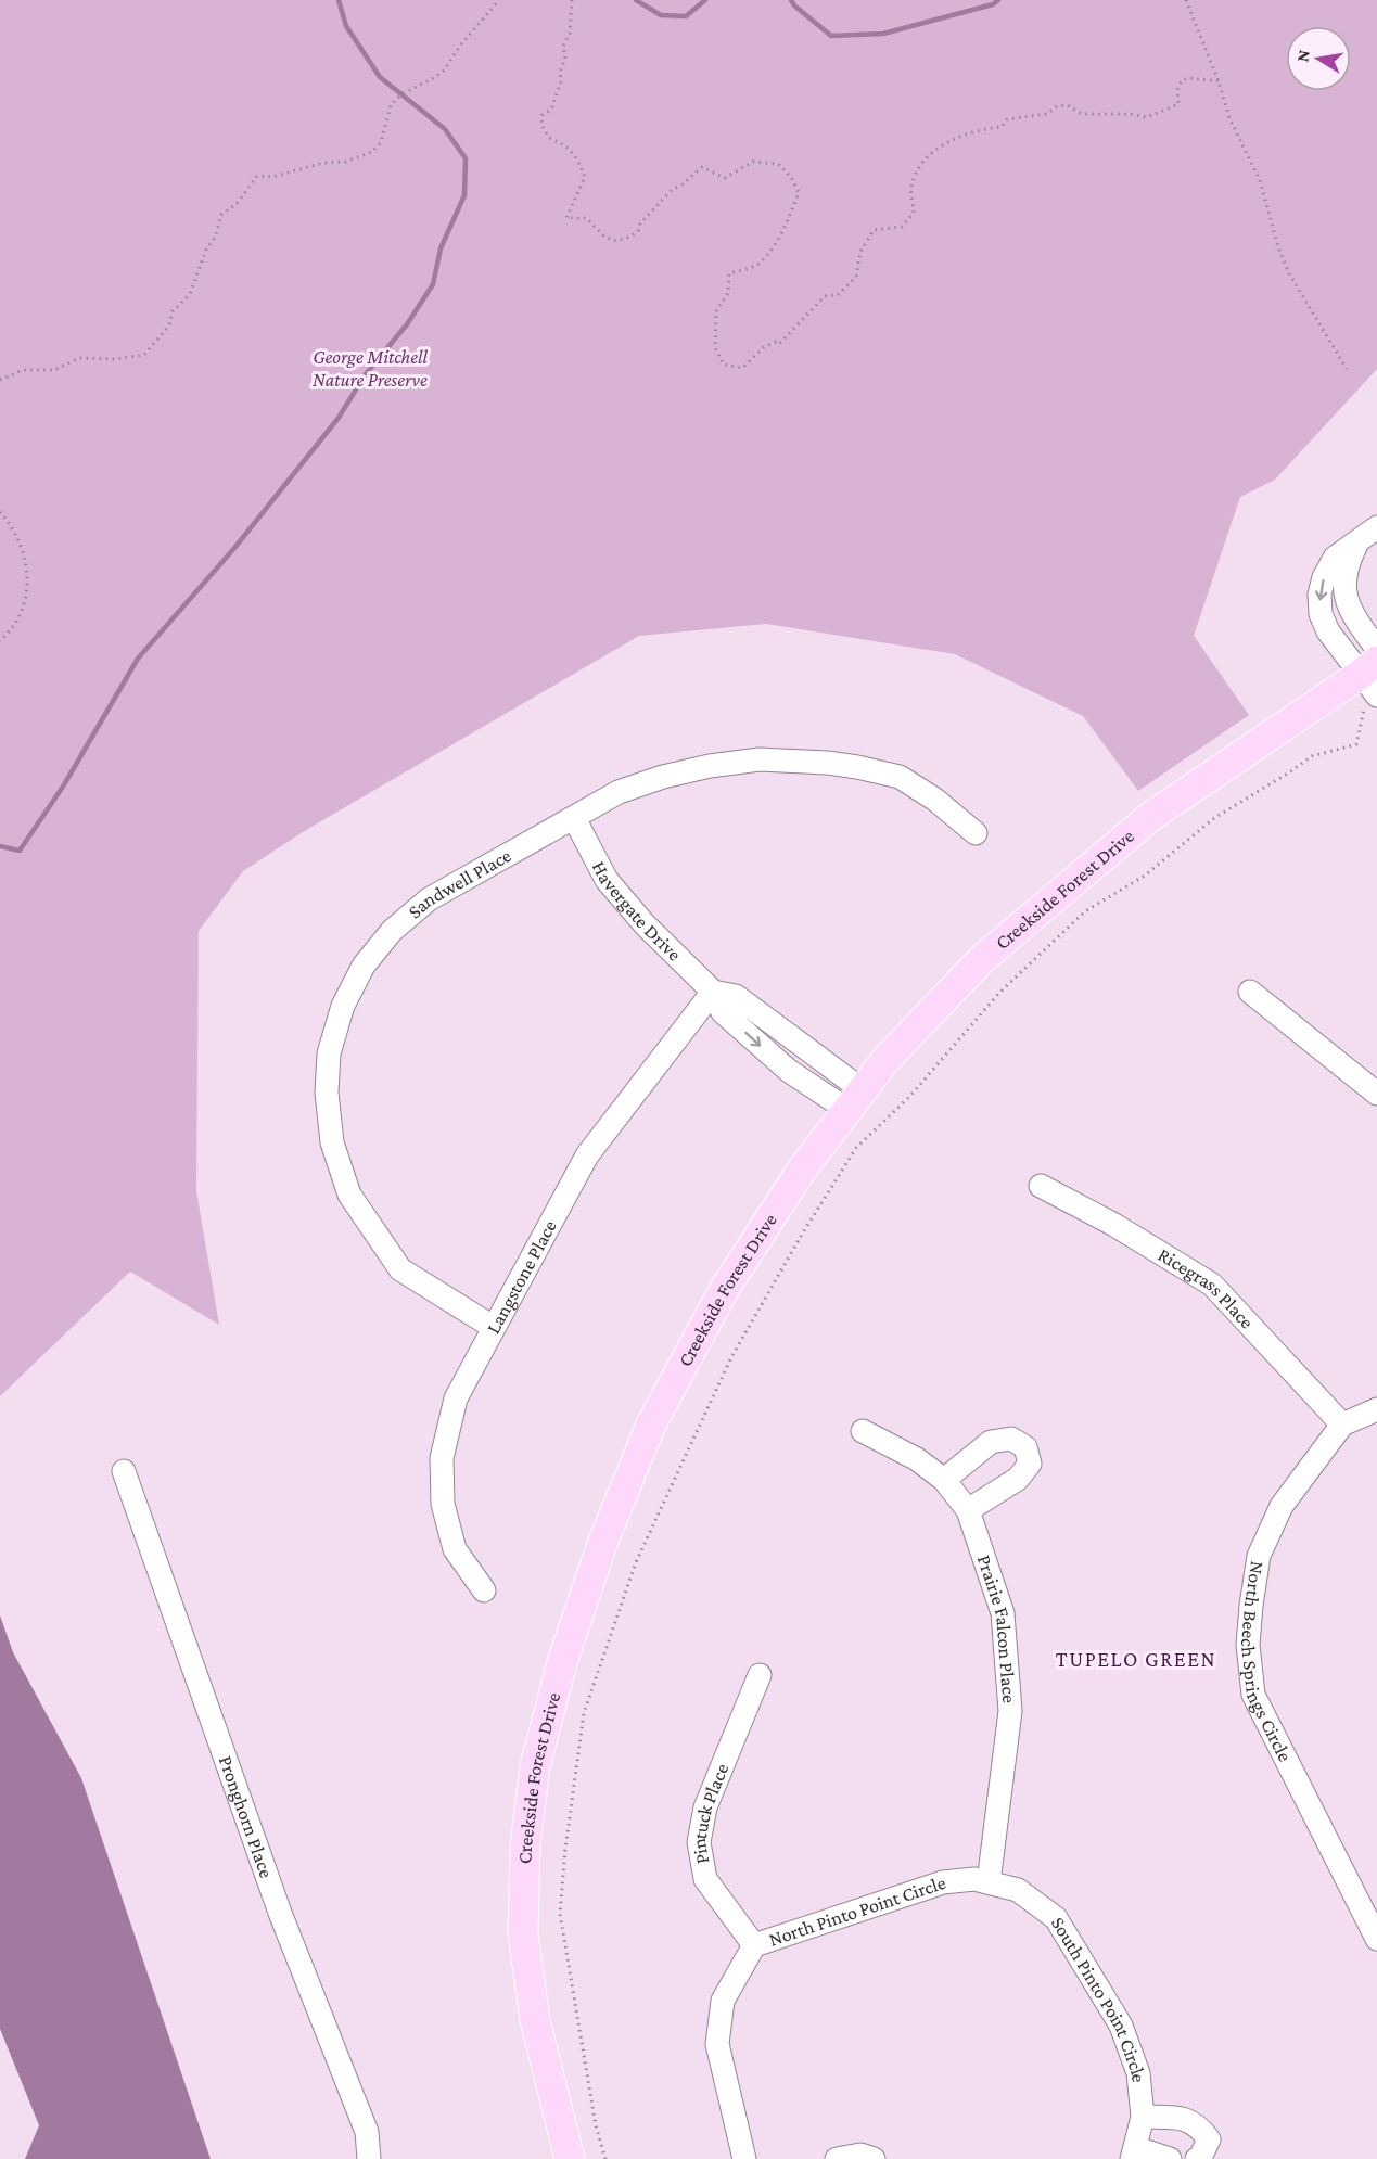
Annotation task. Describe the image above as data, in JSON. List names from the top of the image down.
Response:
{
  "streets": {
    "main road": ["Creekside Forest Drive"],
    "street": [
      "Sandwell Place",
      "Havergate Drive",
      "Langstone Place",
      "Ricegrass Place",
      "Prairie Falcon Place",
      "North Beech Springs Circle",
      "Pintuck Place",
      "Pronghorn Place",
      "North Pinto Point Circle",
      "South Pinto Point Circle"
    ]
  },
  "crossings": [
    ["Sandwell Place", "Havergate Drive"],
    ["Sandwell Place", "Langstone Place"],
    ["Creekside Forest Drive", "Havergate Drive"],
    ["Havergate Drive", "Langstone Place"],
    ["Ricegrass Place", "North Beech Springs Circle"],
    ["Prairie Falcon Place", "North Pinto Point Circle"],
    ["Prairie Falcon Place", "South Pinto Point Circle"],
    ["Pintuck Place", "North Pinto Point Circle"],
    ["North Pinto Point Circle", "South Pinto Point Circle"]
  ],
  "districts": ["TUPELO GREEN"],
  "parks": ["George Mitchell Nature Preserve"],
  "north": "left"
}
